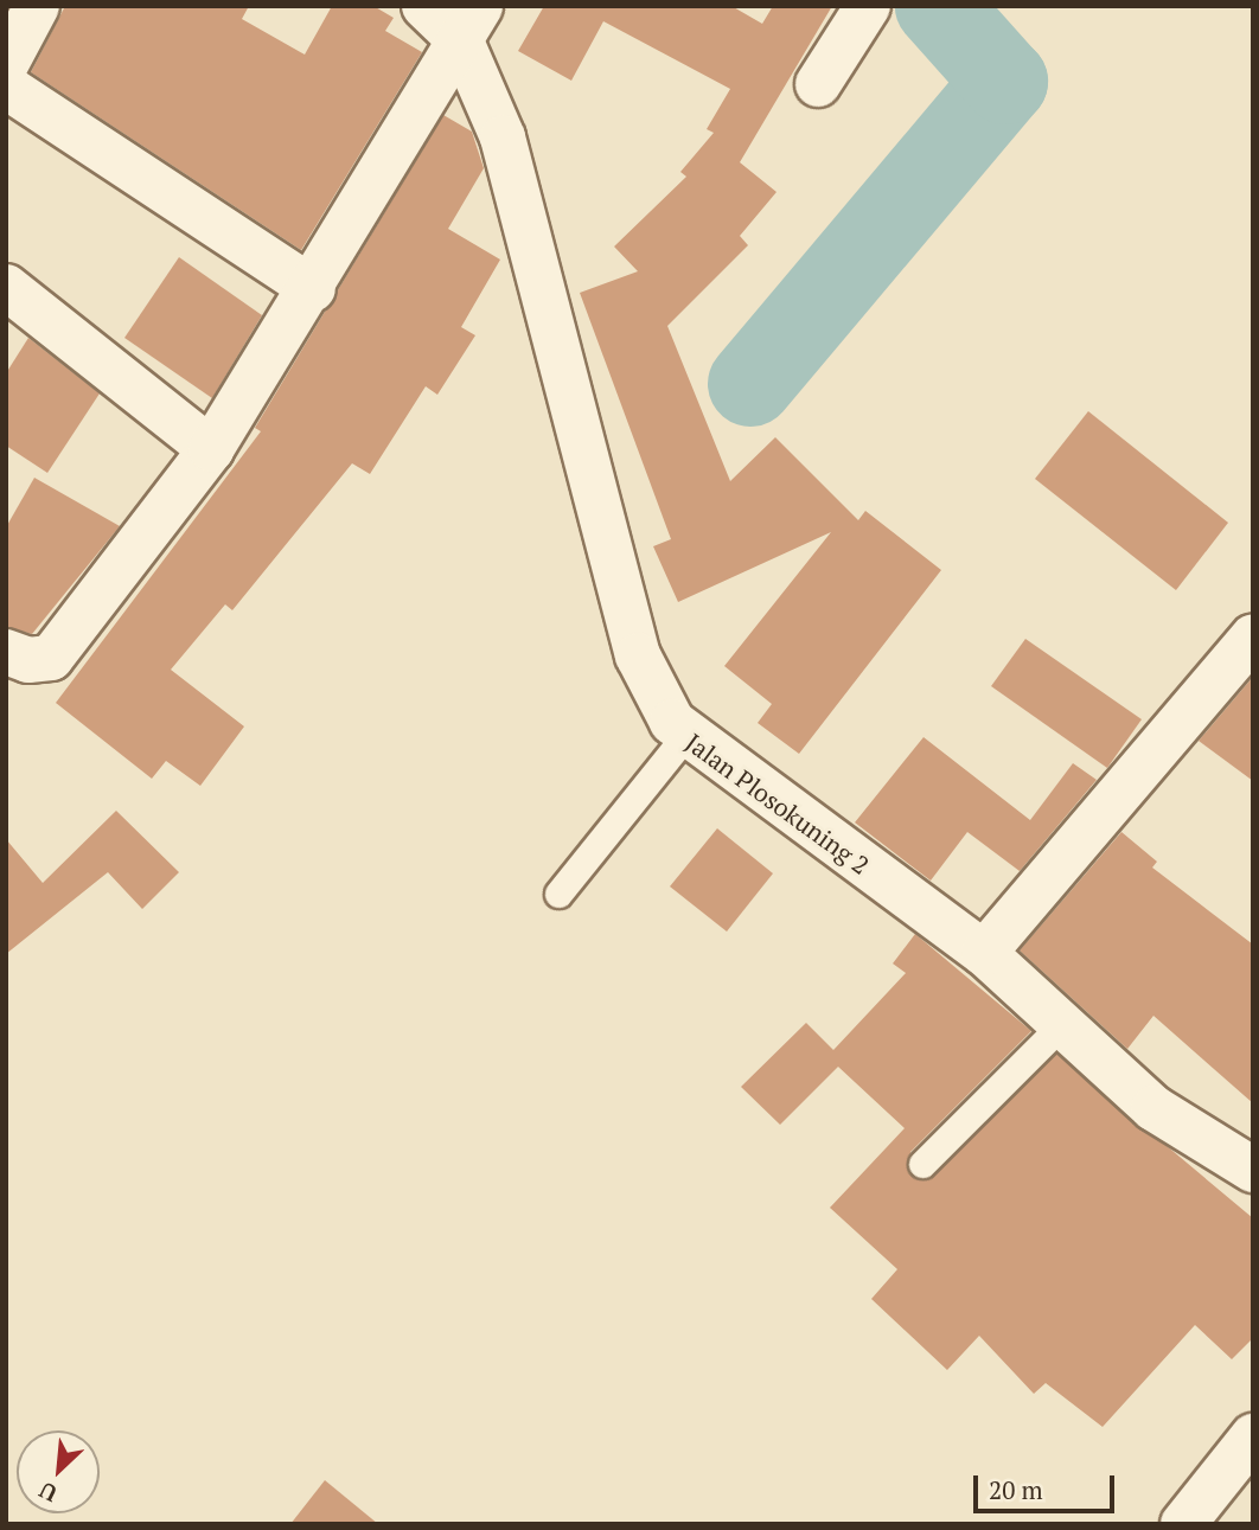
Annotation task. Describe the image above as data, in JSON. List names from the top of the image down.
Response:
{
  "streets": {
    "street": ["Jalan Plosokuning 2"]
  },
  "scale_bar": "20 m",
  "north": "bottom left"
}
